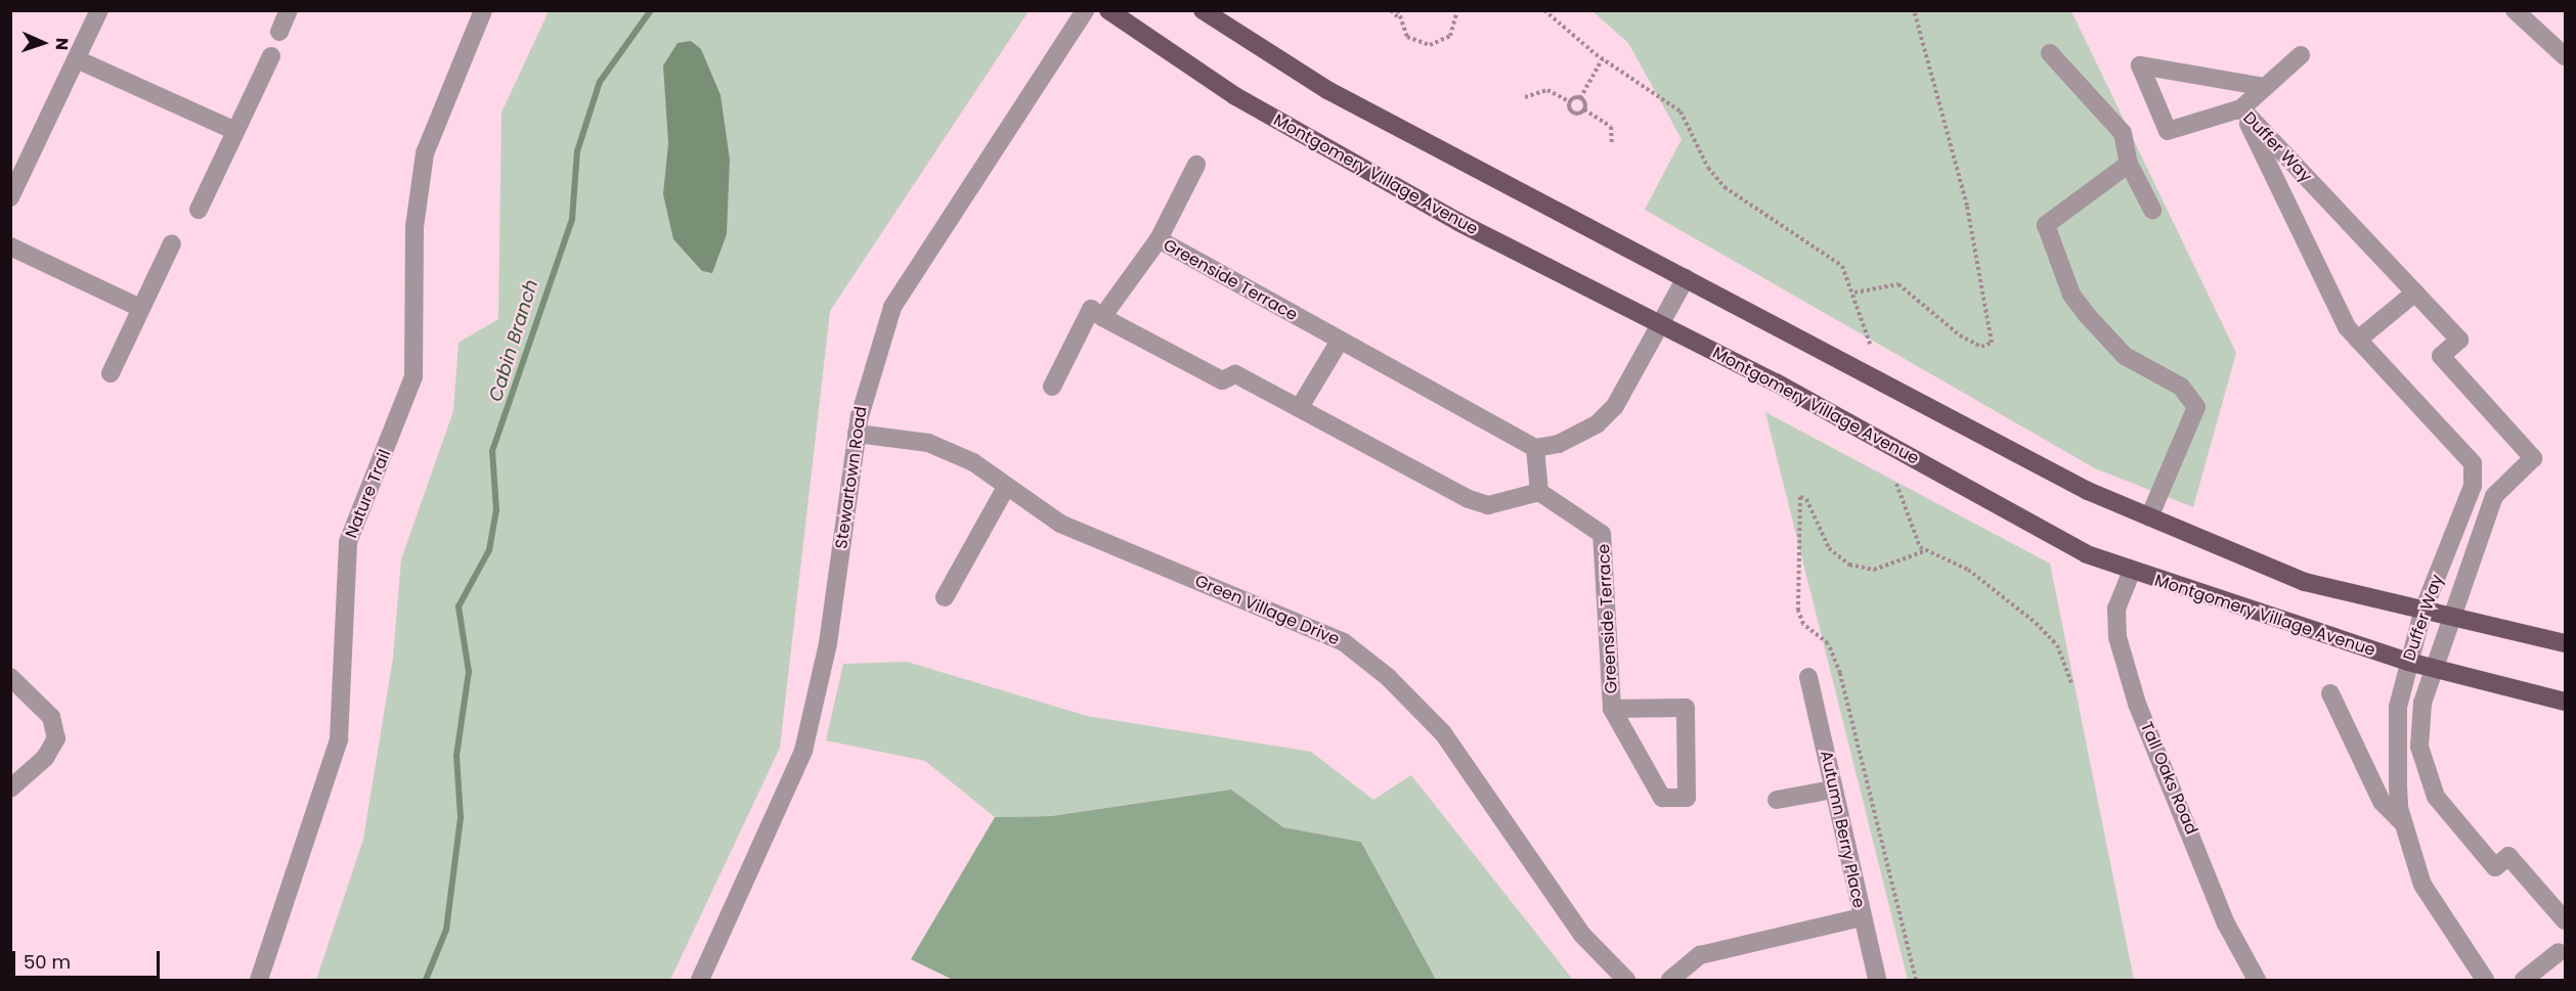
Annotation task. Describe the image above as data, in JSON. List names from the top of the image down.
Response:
{
  "streets": {
    "main road": ["Montgomery Village Avenue"],
    "street": [
      "Duffer Way",
      "Greenside Terrace",
      "Stewartown Road",
      "Nature Trail",
      "Green Village Drive",
      "Tall Oaks Road",
      "Autumn Berry Place"
    ]
  },
  "crossings": [
    ["Duffer Way", "Montgomery Village Avenue"],
    ["Montgomery Village Avenue", "Tall Oaks Road"],
    ["Stewartown Road", "Green Village Drive"]
  ],
  "water": ["Cabin Branch"],
  "scale_bar": "50 m",
  "north": "right"
}
